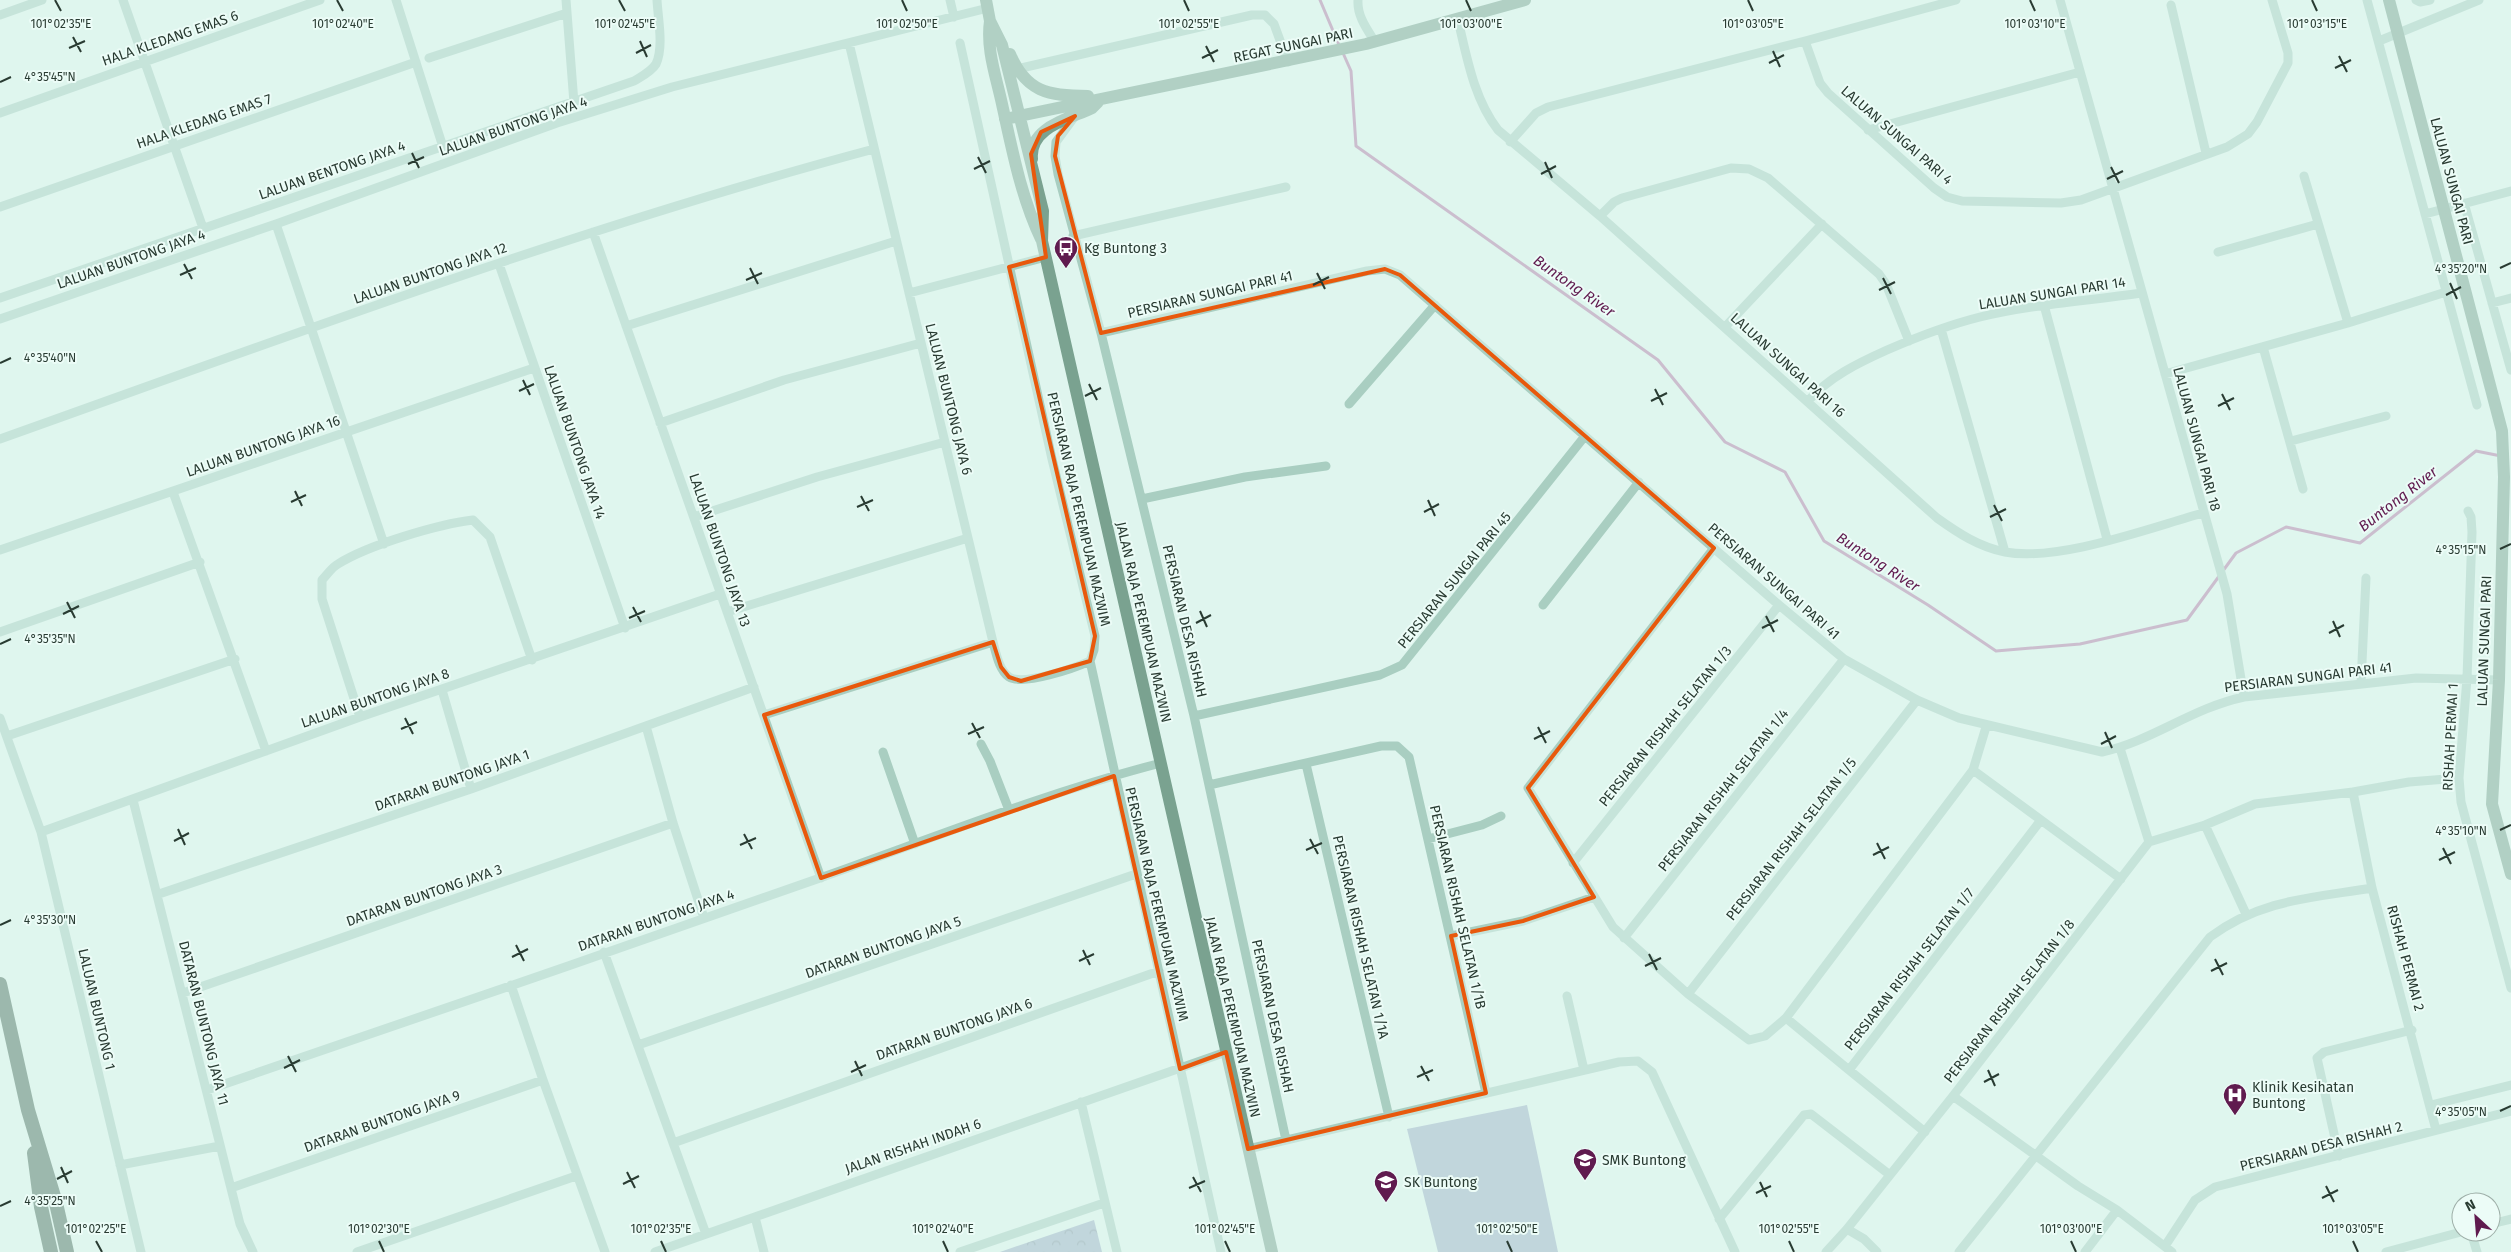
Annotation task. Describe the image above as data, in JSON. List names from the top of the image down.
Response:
{
  "streets": {
    "main road": ["REGAT SUNGAI PARI", "LALUAN SUNGAI PARI", "JALAN RAJA PEREMPUAN MAZWIN"],
    "street": [
      "HALA KLEDANG EMAS 6",
      "HALA KLEDANG EMAS 7",
      "LALUAN BUNTONG JAYA 4",
      "LALUAN SUNGAI PARI 4",
      "LALUAN BENTONG JAYA 4",
      "LALUAN BUNTONG JAYA 12",
      "LALUAN SUNGAI PARI 14",
      "PERSIARAN SUNGAI PARI 41",
      "LALUAN SUNGAI PARI 16",
      "LALUAN BUNTONG JAYA 6",
      "LALUAN SUNGAI PARI 18",
      "LALUAN BUNTONG JAYA 14",
      "LALUAN BUNTONG JAYA 16",
      "PERSIARAN RAJA PEREMPUAN MAZWIM",
      "LALUAN BUNTONG JAYA 13",
      "PERSIARAN SUNGAI PARI 45",
      "PERSIARAN DESA RISHAH",
      "LALUAN BUNTONG JAYA 8",
      "PERSIARAN RISHAH SELATAN 1/3",
      "RISHAH PERMAI 1",
      "DATARAN BUNTONG JAYA 1",
      "PERSIARAN RISHAH SELATAN 1/4",
      "PERSIARAN RISHAH SELATAN 1/5",
      "DATARAN BUNTONG JAYA 3",
      "PERSIARAN RISHAH SELATAN 1/1B",
      "DATARAN BUNTONG JAYA 4",
      "PERSIARAN RISHAH SELATAN 1/1A",
      "DATARAN BUNTONG JAYA 5",
      "RISHAH PERMAI 2",
      "PERSIARAN RISHAH SELATAN 1/7",
      "PERSIARAN RISHAH SELATAN 1/8",
      "LALUAN BUNTONG 1",
      "DATARAN BUNTONG JAYA 11",
      "DATARAN BUNTONG JAYA 6",
      "DATARAN BUNTONG JAYA 9",
      "JALAN RISHAH INDAH 6",
      "PERSIARAN DESA RISHAH 2"
    ]
  },
  "crossings": [
    ["REGAT SUNGAI PARI", "LALUAN SUNGAI PARI 16"],
    ["REGAT SUNGAI PARI", "JALAN RAJA PEREMPUAN MAZWIN"],
    ["LALUAN BUNTONG JAYA 4", "LALUAN BUNTONG JAYA 6"],
    ["LALUAN BUNTONG JAYA 4", "JALAN RAJA PEREMPUAN MAZWIN"],
    ["LALUAN SUNGAI PARI 4", "LALUAN SUNGAI PARI 18"],
    ["LALUAN SUNGAI PARI", "PERSIARAN SUNGAI PARI 41"],
    ["LALUAN BUNTONG JAYA 12", "LALUAN BUNTONG JAYA 6"],
    ["LALUAN BUNTONG JAYA 12", "LALUAN BUNTONG JAYA 14"],
    ["LALUAN BUNTONG JAYA 12", "LALUAN BUNTONG JAYA 13"],
    ["LALUAN SUNGAI PARI 14", "LALUAN SUNGAI PARI 16"],
    ["LALUAN SUNGAI PARI 14", "LALUAN SUNGAI PARI 18"],
    ["PERSIARAN SUNGAI PARI 41", "LALUAN SUNGAI PARI 18"],
    ["PERSIARAN SUNGAI PARI 41", "PERSIARAN SUNGAI PARI 45"],
    ["PERSIARAN SUNGAI PARI 41", "PERSIARAN DESA RISHAH"],
    ["PERSIARAN SUNGAI PARI 41", "PERSIARAN RISHAH SELATAN 1/3"],
    ["PERSIARAN SUNGAI PARI 41", "RISHAH PERMAI 1"],
    ["PERSIARAN SUNGAI PARI 41", "PERSIARAN RISHAH SELATAN 1/4"],
    ["PERSIARAN SUNGAI PARI 41", "PERSIARAN RISHAH SELATAN 1/5"],
    ["LALUAN SUNGAI PARI 16", "LALUAN SUNGAI PARI 18"],
    ["LALUAN BUNTONG JAYA 6", "PERSIARAN RAJA PEREMPUAN MAZWIM"],
    ["LALUAN BUNTONG JAYA 14", "LALUAN BUNTONG JAYA 16"],
    ["LALUAN BUNTONG JAYA 14", "LALUAN BUNTONG JAYA 8"],
    ["PERSIARAN RAJA PEREMPUAN MAZWIM", "DATARAN BUNTONG JAYA 4"],
    ["PERSIARAN RAJA PEREMPUAN MAZWIM", "DATARAN BUNTONG JAYA 5"],
    ["PERSIARAN RAJA PEREMPUAN MAZWIM", "DATARAN BUNTONG JAYA 6"],
    ["PERSIARAN RAJA PEREMPUAN MAZWIM", "JALAN RISHAH INDAH 6"],
    ["LALUAN BUNTONG JAYA 13", "LALUAN BUNTONG JAYA 8"],
    ["LALUAN BUNTONG JAYA 13", "DATARAN BUNTONG JAYA 1"],
    ["LALUAN BUNTONG JAYA 13", "DATARAN BUNTONG JAYA 4"],
    ["PERSIARAN SUNGAI PARI 45", "PERSIARAN DESA RISHAH"],
    ["JALAN RAJA PEREMPUAN MAZWIN", "DATARAN BUNTONG JAYA 4"],
    ["JALAN RAJA PEREMPUAN MAZWIN", "JALAN RISHAH INDAH 6"],
    ["LALUAN BUNTONG JAYA 8", "LALUAN BUNTONG 1"],
    ["LALUAN BUNTONG JAYA 8", "DATARAN BUNTONG JAYA 11"],
    ["DATARAN BUNTONG JAYA 1", "DATARAN BUNTONG JAYA 11"],
    ["DATARAN BUNTONG JAYA 3", "DATARAN BUNTONG JAYA 11"],
    ["PERSIARAN RISHAH SELATAN 1/1B", "PERSIARAN RISHAH SELATAN 1/1A"],
    ["DATARAN BUNTONG JAYA 4", "DATARAN BUNTONG JAYA 11"],
    ["RISHAH PERMAI 2", "PERSIARAN DESA RISHAH 2"],
    ["DATARAN BUNTONG JAYA 11", "DATARAN BUNTONG JAYA 9"]
  ],
  "water": ["Buntong River"],
  "places": {
    "bus stop": ["Kg Buntong 3"],
    "hospital": ["Klinik Kesihatan Buntong"],
    "school or university": ["SMK Buntong", "SK Buntong"]
  },
  "north": "top left",
  "coordinates": [
    "101°02'35\"E",
    "101°02'40\"E",
    "101°02'45\"E",
    "101°02'50\"E",
    "101°02'55\"E",
    "101°03'00\"E",
    "101°03'05\"E",
    "101°03'10\"E",
    "101°03'15\"E",
    "4°35'45\"N",
    "4°35'20\"N",
    "4°35'40\"N",
    "4°35'15\"N",
    "4°35'35\"N",
    "4°35'10\"N",
    "4°35'30\"N",
    "4°35'05\"N",
    "4°35'25\"N",
    "101°02'25\"E",
    "101°02'30\"E"
  ]
}
